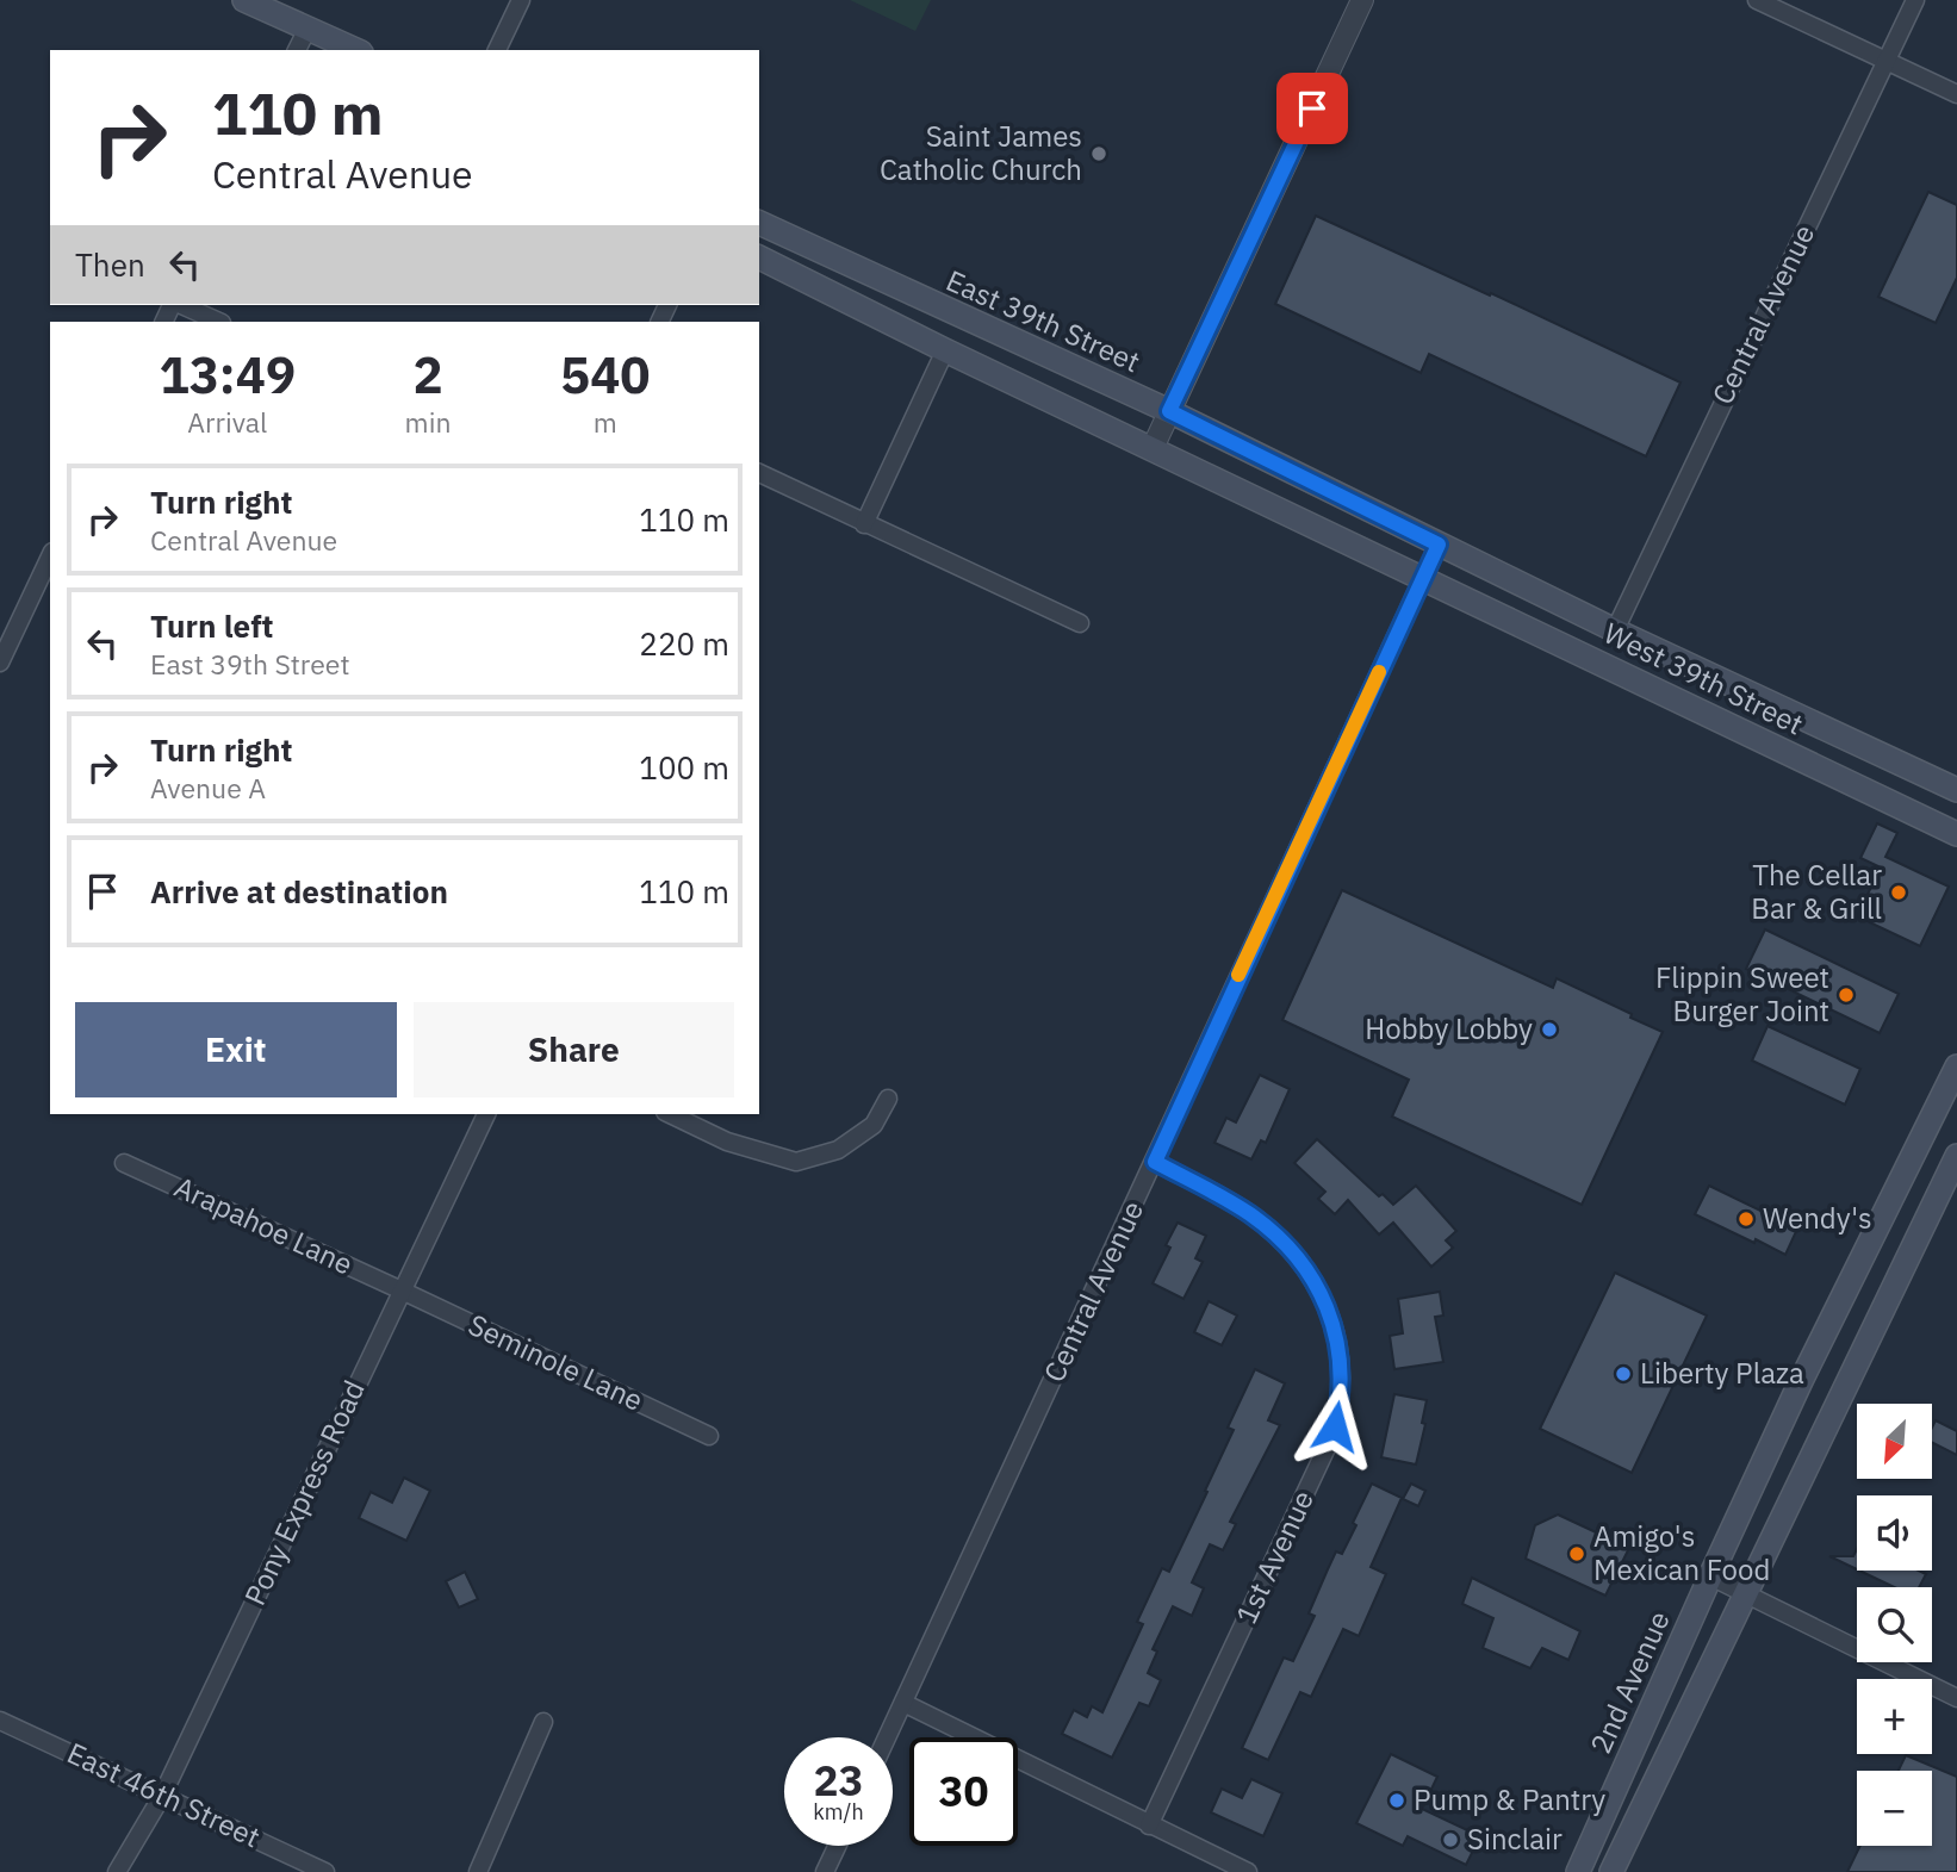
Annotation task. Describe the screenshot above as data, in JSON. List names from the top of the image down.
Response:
{
  "streets": {
    "main road": ["East 39th Street", "West 39th Street", "2nd Avenue"],
    "street": [
      "Central Avenue",
      "Arapahoe Lane",
      "Seminole Lane",
      "Pony Express Road",
      "1st Avenue",
      "East 46th Street"
    ]
  },
  "crossings": [
    ["Central Avenue", "East 39th Street"],
    ["Central Avenue", "West 39th Street"],
    ["Central Avenue", "1st Avenue"],
    ["East 39th Street", "West 39th Street"],
    ["Arapahoe Lane", "Seminole Lane"],
    ["Arapahoe Lane", "Pony Express Road"],
    ["Seminole Lane", "Pony Express Road"],
    ["Pony Express Road", "East 46th Street"]
  ],
  "places": [
    "Saint James Catholic Church",
    "The Cellar Bar & Grill",
    "Flippin Sweet Burger Joint",
    "Hobby Lobby",
    "Wendy's",
    "Liberty Plaza",
    "Amigo's Mexican Food",
    "Pump & Pantry",
    "Sinclair"
  ],
  "north": "bottom left",
  "page": {
    "turn": ["110 m", "Central Avenue"],
    "then": "Then",
    "eta": [
      "13:49",
      "Arrival",
      "2",
      "min",
      "540",
      "m"
    ],
    "list": [
      {
        "name": "Turn right",
        "note": "Central Avenue",
        "value": "110 m"
      },
      {
        "name": "Turn left",
        "note": "East 39th Street",
        "value": "220 m"
      },
      {
        "name": "Turn right",
        "note": "Avenue A",
        "value": "100 m"
      },
      {
        "name": "Arrive at destination",
        "value": "110 m"
      }
    ],
    "buttons": ["Exit", "Share"],
    "map_buttons": ["+", "−"],
    "speed": "23 km/h",
    "limit": "30"
  }
}
